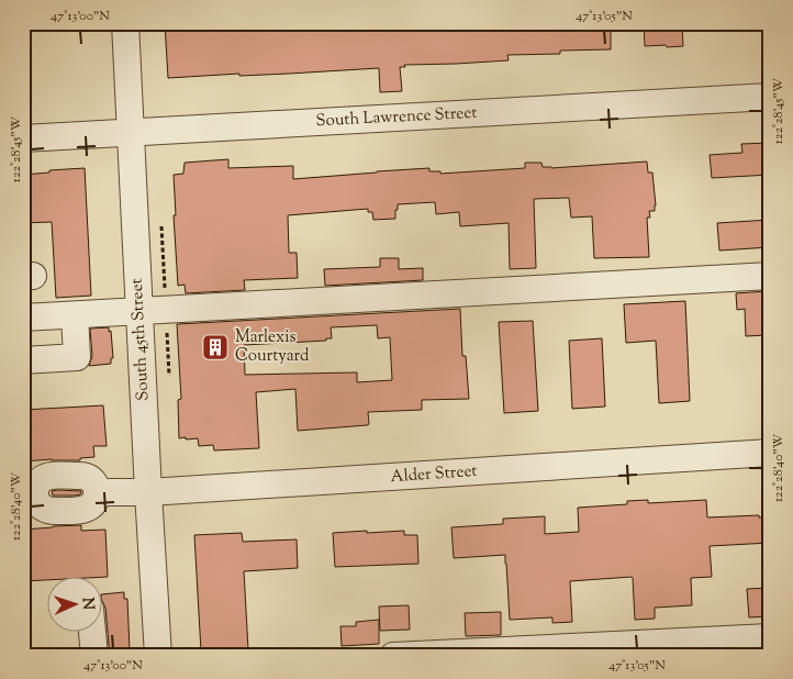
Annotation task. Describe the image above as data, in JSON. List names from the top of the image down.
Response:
{
  "streets": {
    "street": ["South Lawrence Street", "South 45th Street", "Alder Street"]
  },
  "crossings": [
    ["South Lawrence Street", "South 45th Street"],
    ["South 45th Street", "Alder Street"]
  ],
  "places": {
    "building": ["Marlexis Courtyard"]
  },
  "north": "right",
  "coordinates": [
    "47°13'00\"N",
    "47°13'05\"N",
    "122°28'45\"W",
    "122°28'40\"W"
  ]
}
